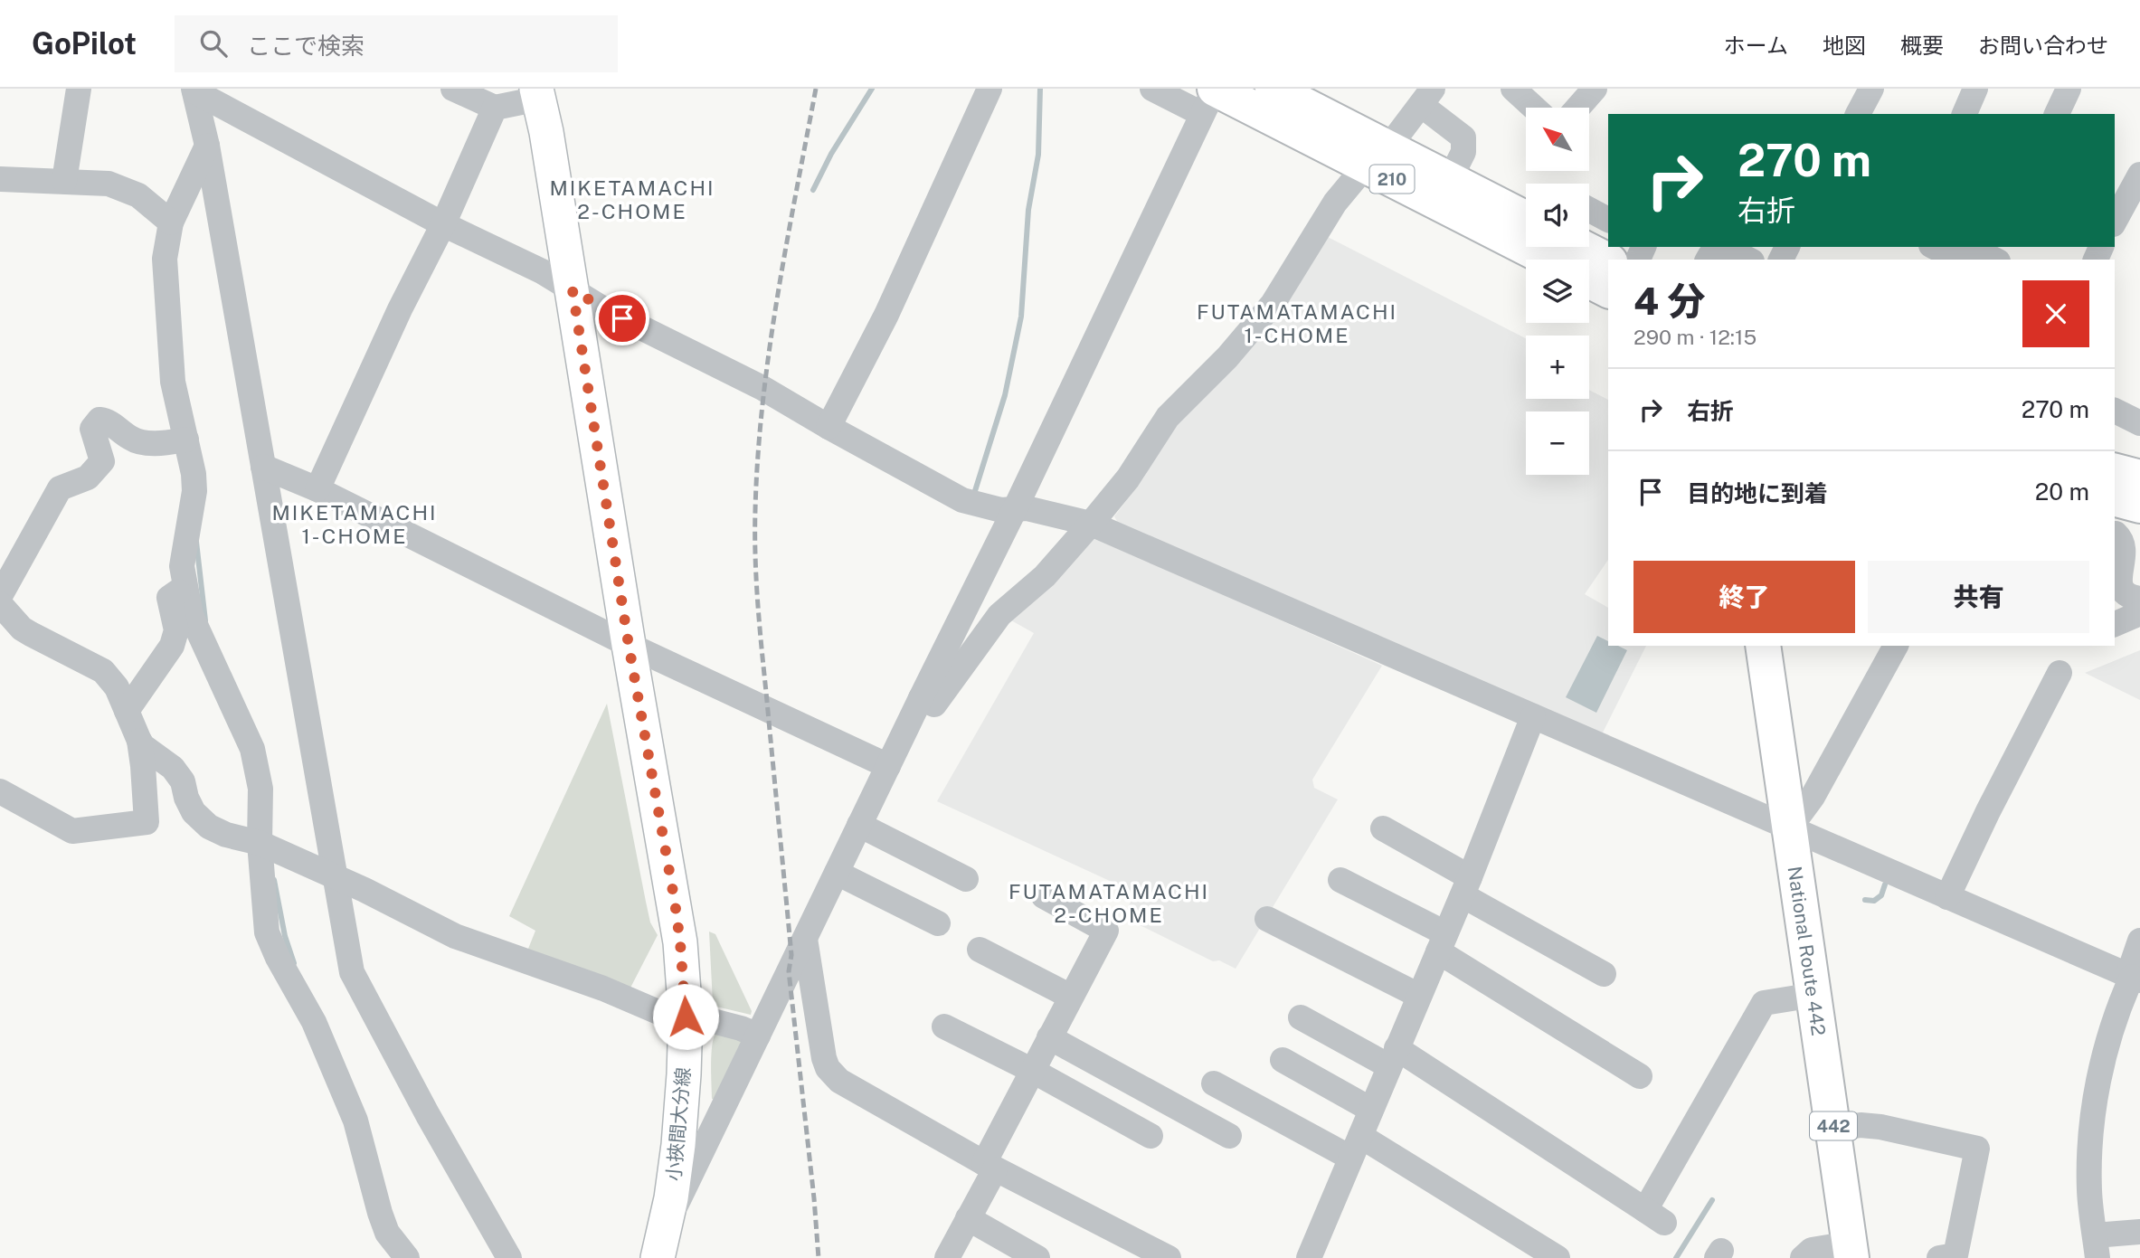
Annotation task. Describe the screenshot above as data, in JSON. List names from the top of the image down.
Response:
{
  "streets": {
    "highway": ["210", "National Route 442", "442"],
    "main road": ["小挾間大分線"]
  },
  "districts": [
    "MIKETAMACHI 2-CHOME",
    "FUTAMATAMACHI 1-CHOME",
    "MIKETAMACHI 1-CHOME",
    "FUTAMATAMACHI 2-CHOME"
  ],
  "north": "top left",
  "page": {
    "header": "GoPilot",
    "search": "ここで検索",
    "nav": [
      "ホーム",
      "地図",
      "概要",
      "お問い合わせ"
    ],
    "map_buttons": ["+", "−"],
    "turn": ["270 m", "右折"],
    "heading": ["4 分", "290 m · 12:15"],
    "list": [
      {
        "name": "右折",
        "value": "270 m"
      },
      {
        "name": "目的地に到着",
        "value": "20 m"
      }
    ],
    "buttons": ["終了", "共有"]
  }
}
